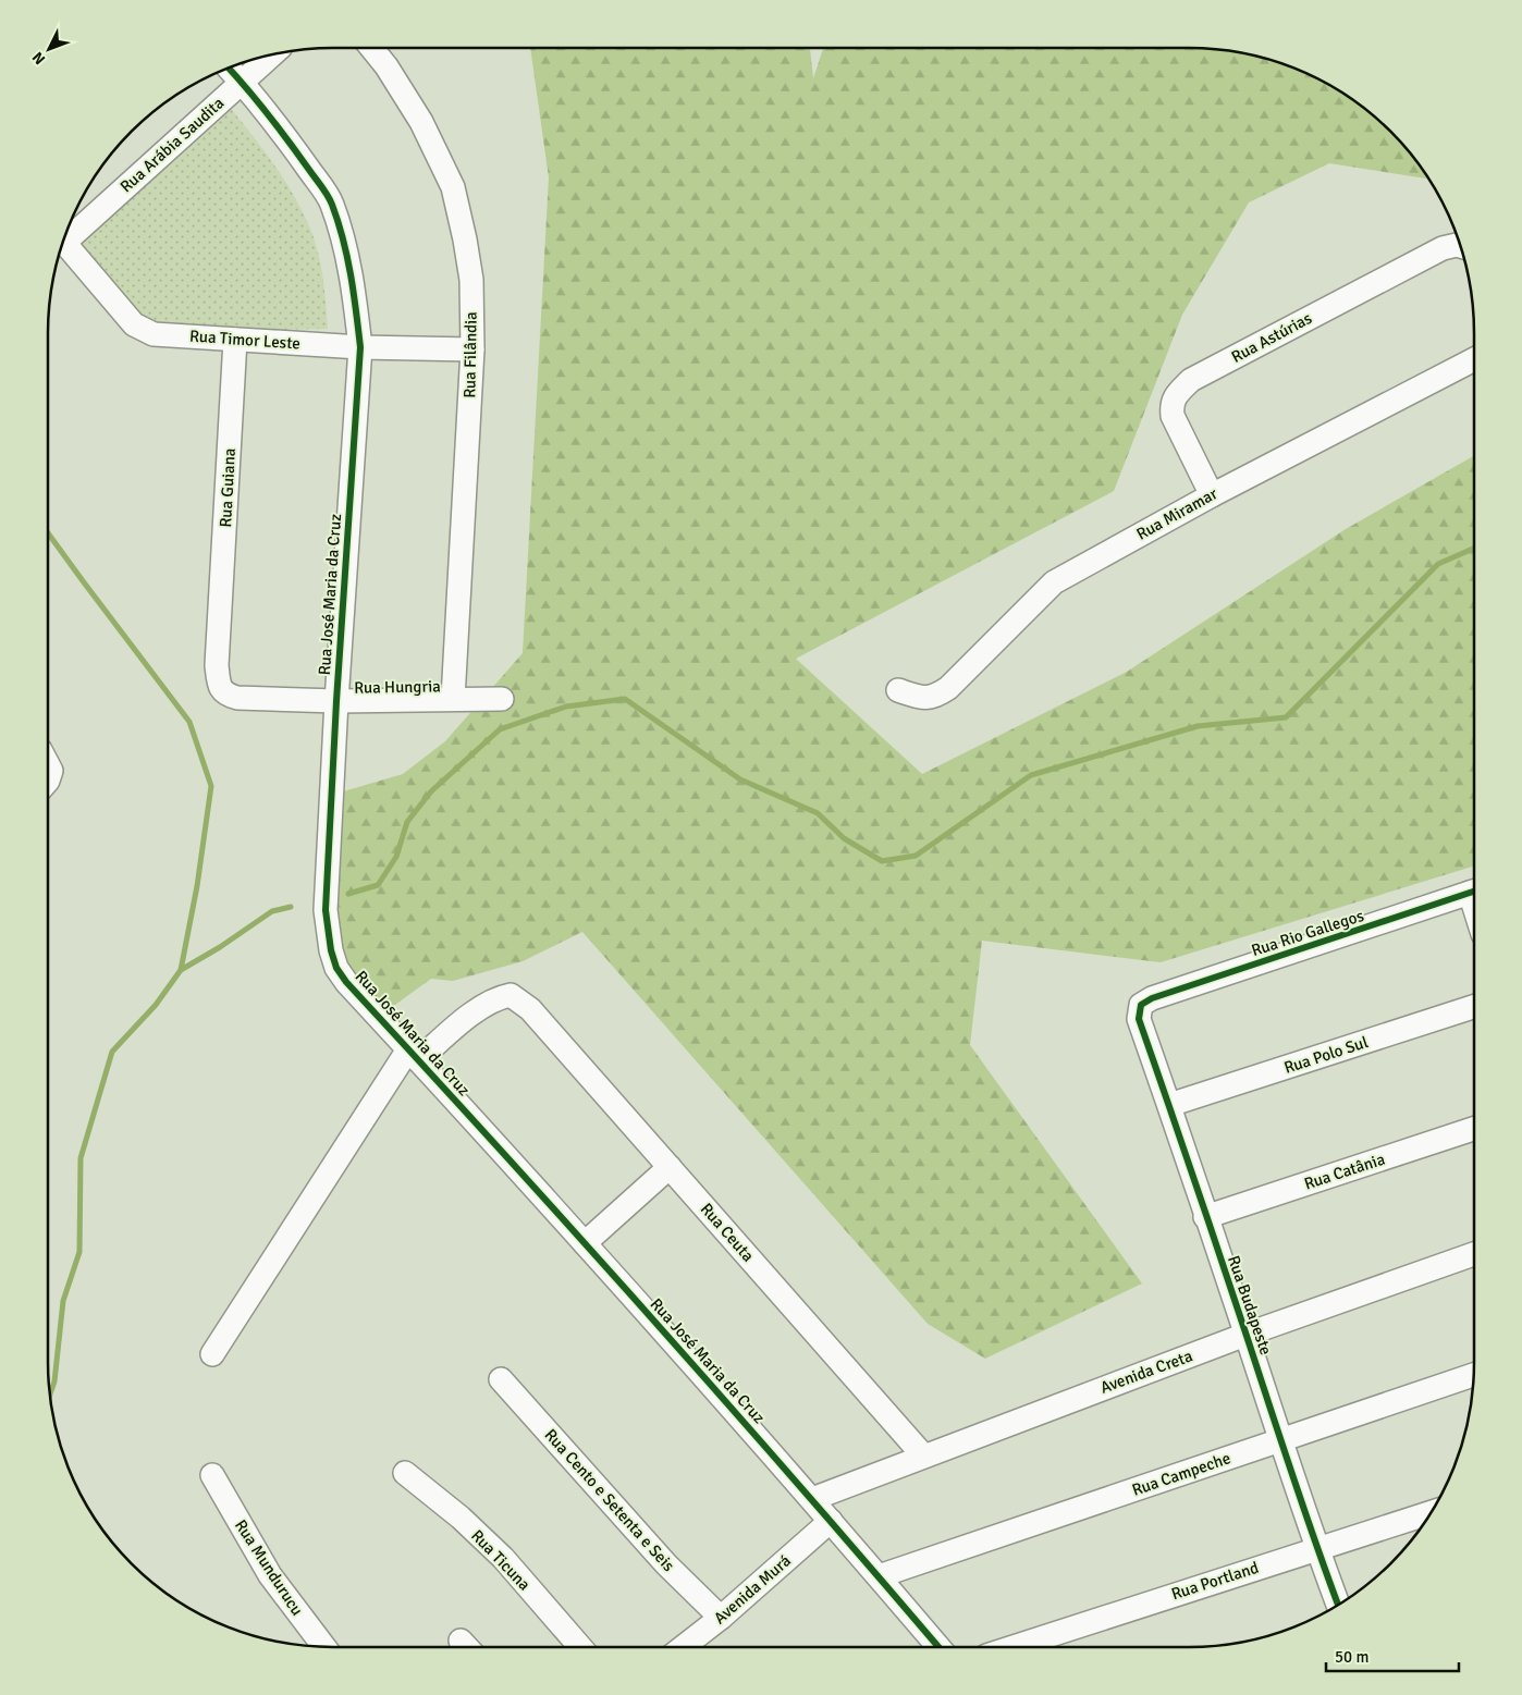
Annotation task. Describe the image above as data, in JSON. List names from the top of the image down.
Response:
{
  "streets": {
    "street": [
      "Rua Arábia Saudita",
      "Rua Astúrias",
      "Rua Timor Leste",
      "Rua Filândia",
      "Rua Guiana",
      "Rua Miramar",
      "Rua José Maria da Cruz",
      "Rua Hungria",
      "Rua Rio Gallegos",
      "Rua Polo Sul",
      "Rua Catânia",
      "Rua Ceuta",
      "Rua Budapeste",
      "Avenida Creta",
      "Rua Campeche",
      "Rua Cento e Setenta e Seis",
      "Rua Ticuna",
      "Rua Mundurucu",
      "Rua Portland",
      "Avenida Murá"
    ]
  },
  "crossings": [
    ["Rua Arábia Saudita", "Rua José Maria da Cruz"],
    ["Rua Astúrias", "Rua Miramar"],
    ["Rua Timor Leste", "Rua Filândia"],
    ["Rua Timor Leste", "Rua Guiana"],
    ["Rua Timor Leste", "Rua José Maria da Cruz"],
    ["Rua Filândia", "Rua Hungria"],
    ["Rua Guiana", "Rua Hungria"],
    ["Rua José Maria da Cruz", "Rua Hungria"],
    ["Rua José Maria da Cruz", "Rua Ceuta"],
    ["Rua José Maria da Cruz", "Avenida Creta"],
    ["Rua José Maria da Cruz", "Rua Campeche"],
    ["Rua José Maria da Cruz", "Avenida Murá"],
    ["Rua Rio Gallegos", "Rua Budapeste"],
    ["Rua Polo Sul", "Rua Budapeste"],
    ["Rua Catânia", "Rua Budapeste"],
    ["Rua Ceuta", "Avenida Creta"],
    ["Rua Budapeste", "Avenida Creta"],
    ["Rua Budapeste", "Rua Campeche"],
    ["Rua Budapeste", "Rua Portland"],
    ["Rua Cento e Setenta e Seis", "Avenida Murá"]
  ],
  "scale_bar": "50 m",
  "north": "bottom left"
}
